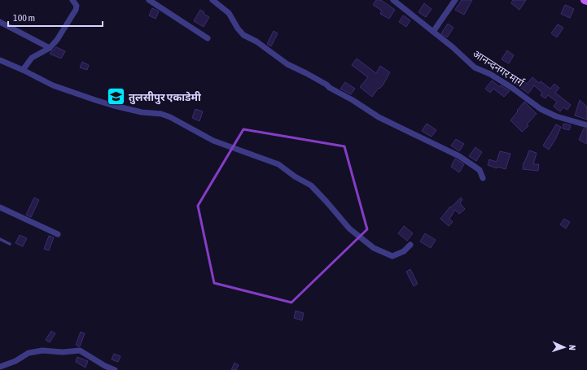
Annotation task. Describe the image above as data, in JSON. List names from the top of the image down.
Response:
{
  "streets": {
    "street": ["आनन्दनगर मार्ग"]
  },
  "places": {
    "school or university": ["तुलसीपुर एकाडेमी"]
  },
  "scale_bar": "100 m",
  "north": "right"
}
